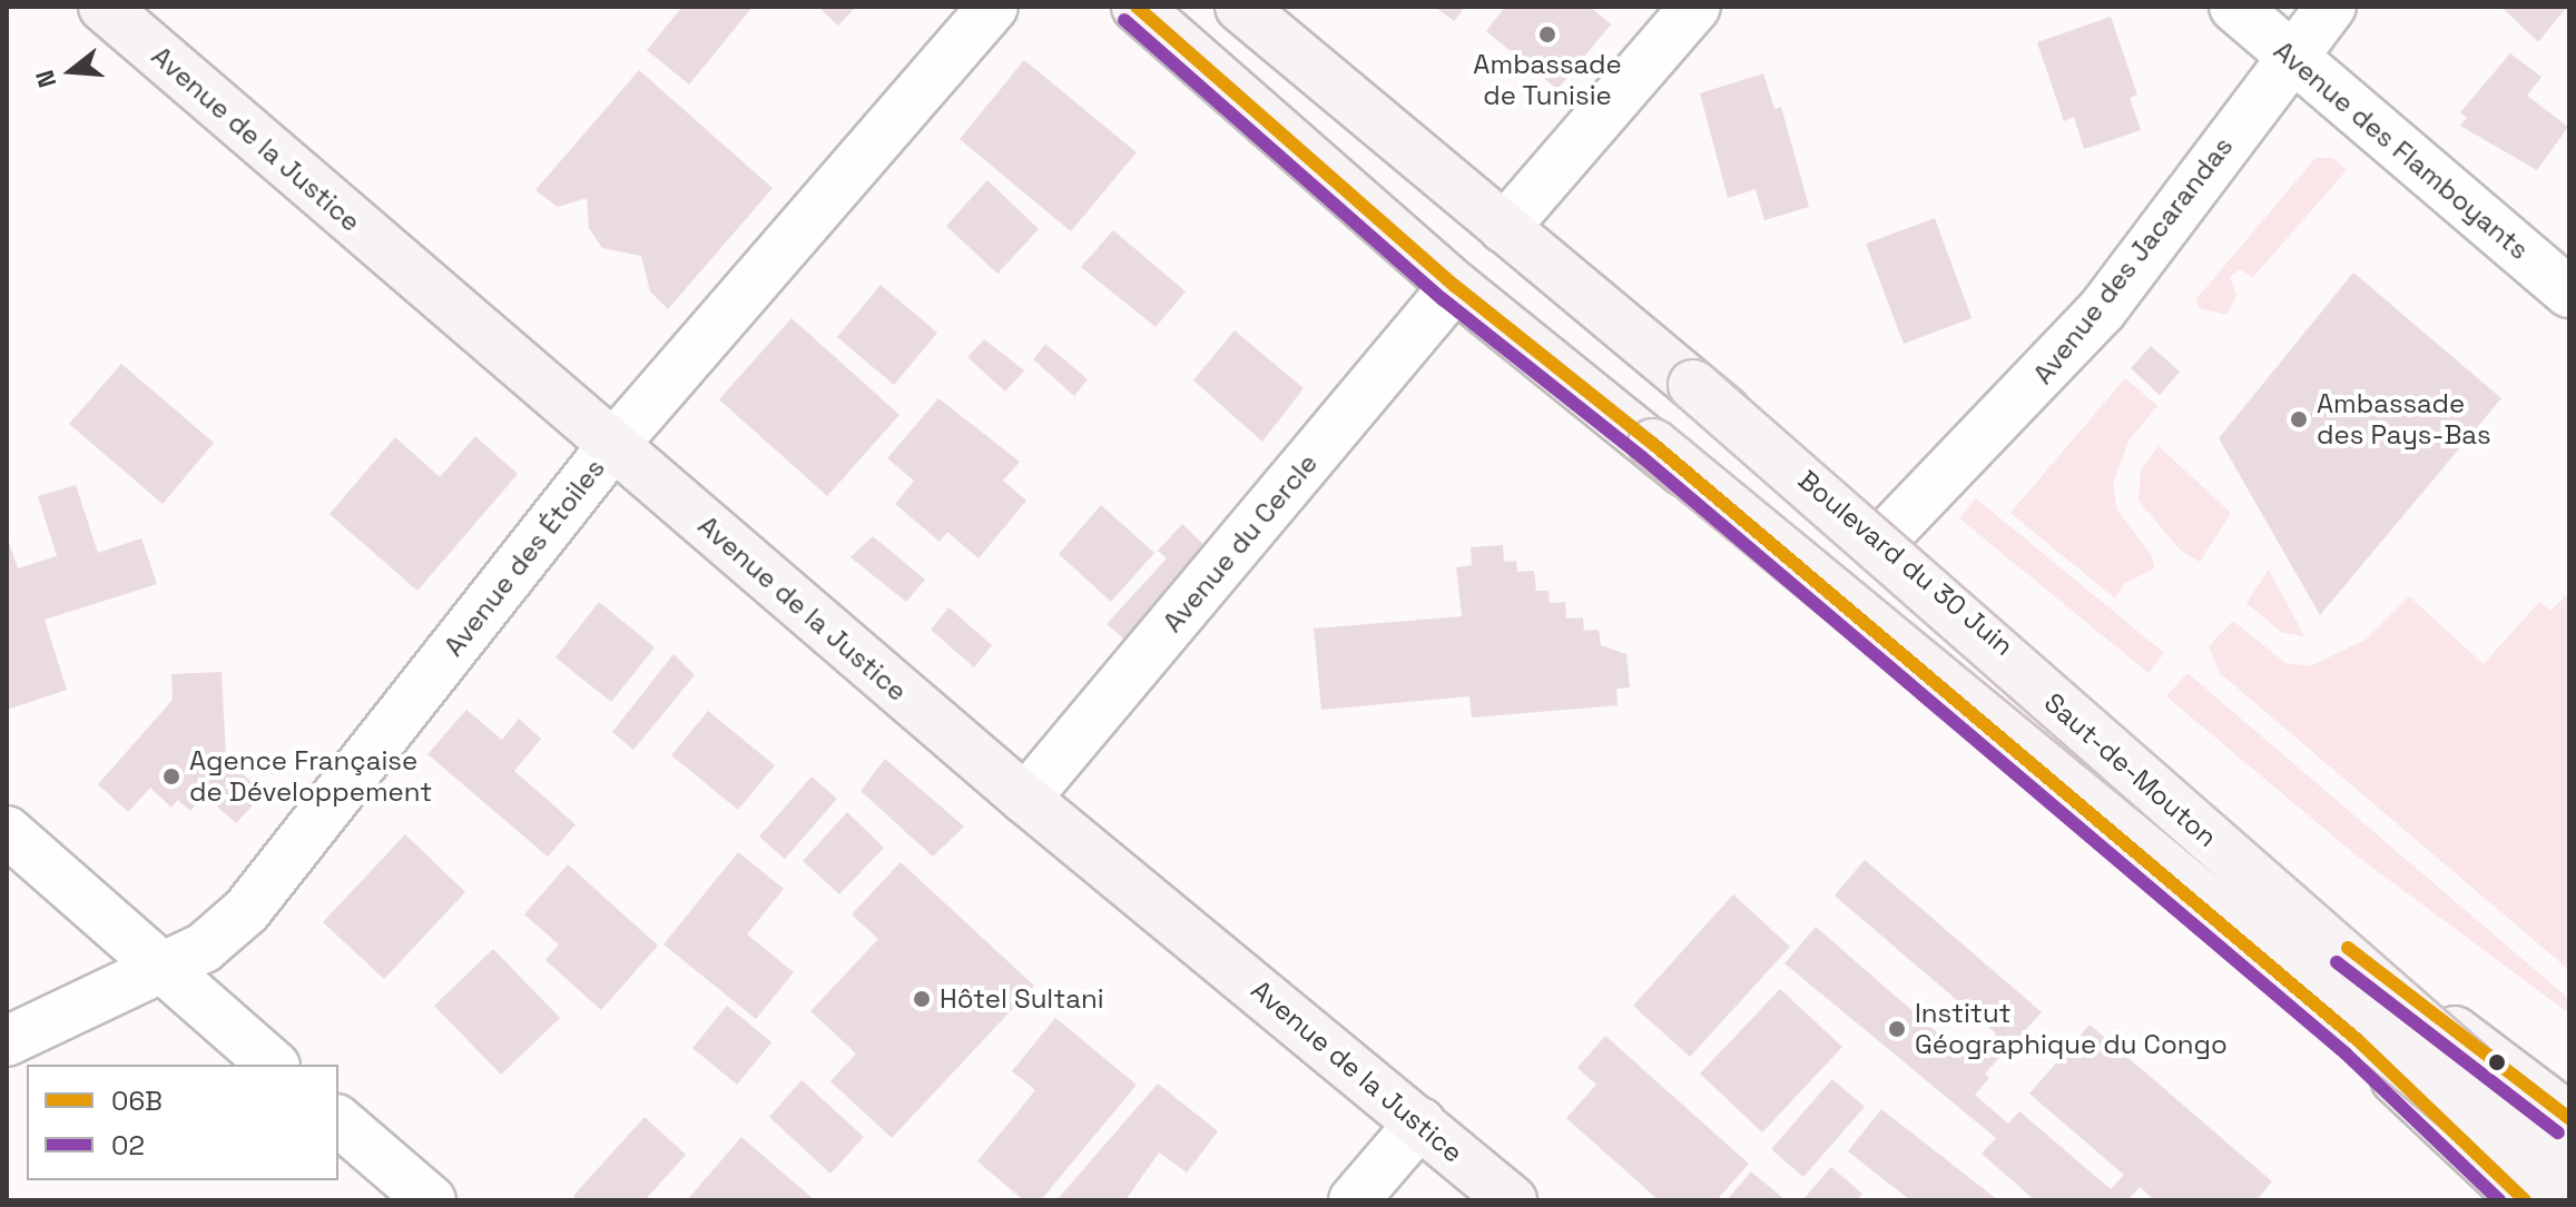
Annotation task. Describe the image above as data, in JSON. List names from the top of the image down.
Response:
{
  "streets": {
    "main road": ["Avenue de la Justice", "Boulevard du 30 Juin", "Saut-de-Mouton"],
    "street": [
      "Avenue des Flamboyants",
      "Avenue des Jacarandas",
      "Avenue du Cercle",
      "Avenue des Étoiles"
    ]
  },
  "crossings": [
    ["Avenue de la Justice", "Avenue du Cercle"],
    ["Avenue de la Justice", "Avenue des Étoiles"],
    ["Avenue des Flamboyants", "Avenue des Jacarandas"],
    ["Avenue des Jacarandas", "Boulevard du 30 Juin"],
    ["Boulevard du 30 Juin", "Saut-de-Mouton"]
  ],
  "places": [
    "Ambassade de Tunisie",
    "Ambassade des Pays-Bas",
    "Agence Française de Développement",
    "Hôtel Sultani",
    "Institut Géographique du Congo"
  ],
  "lines": ["transit line 06B", "transit line 02"],
  "legend": ["06B", "02"],
  "north": "left"
}
